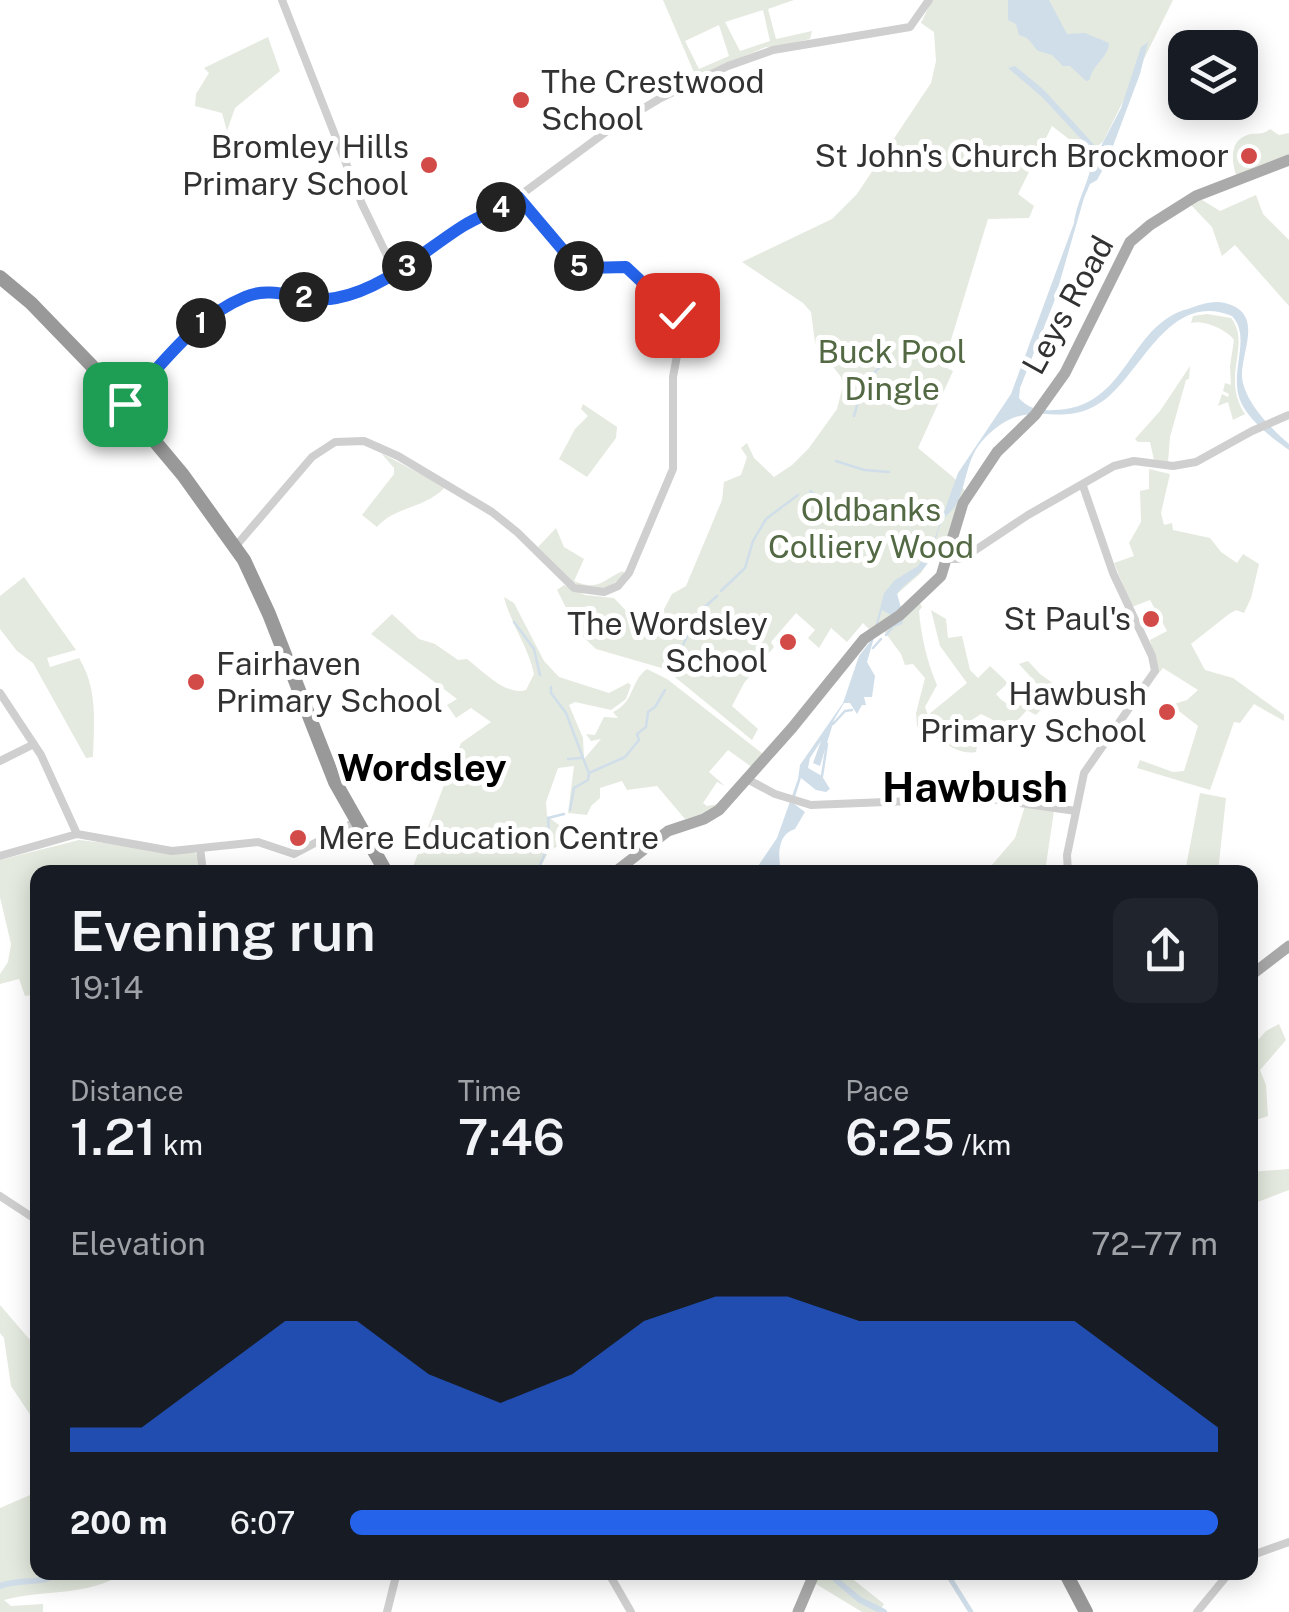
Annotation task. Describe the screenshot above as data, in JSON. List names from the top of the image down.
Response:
{
  "streets": {
    "main road": ["Leys Road"]
  },
  "districts": ["Wordsley", "Hawbush"],
  "parks": ["Buck Pool Dingle", "Oldbanks Colliery Wood"],
  "places": [
    "The Crestwood School",
    "St John's Church Brockmoor",
    "Bromley Hills Primary School",
    "St Paul's",
    "The Wordsley School",
    "Fairhaven Primary School",
    "Hawbush Primary School",
    "Mere Education Centre"
  ],
  "page": {
    "pins": [
      "4",
      "3",
      "5",
      "2",
      "1"
    ],
    "heading": ["Evening run", "19:14"],
    "stats": [
      ["Distance", "1.21 km"],
      ["Time", "7:46"],
      ["Pace", "6:25 /km"]
    ],
    "chart": ["Elevation", "72–77 m"],
    "list": [
      {
        "name": "200 m",
        "note": "6:07"
      }
    ]
  }
}
